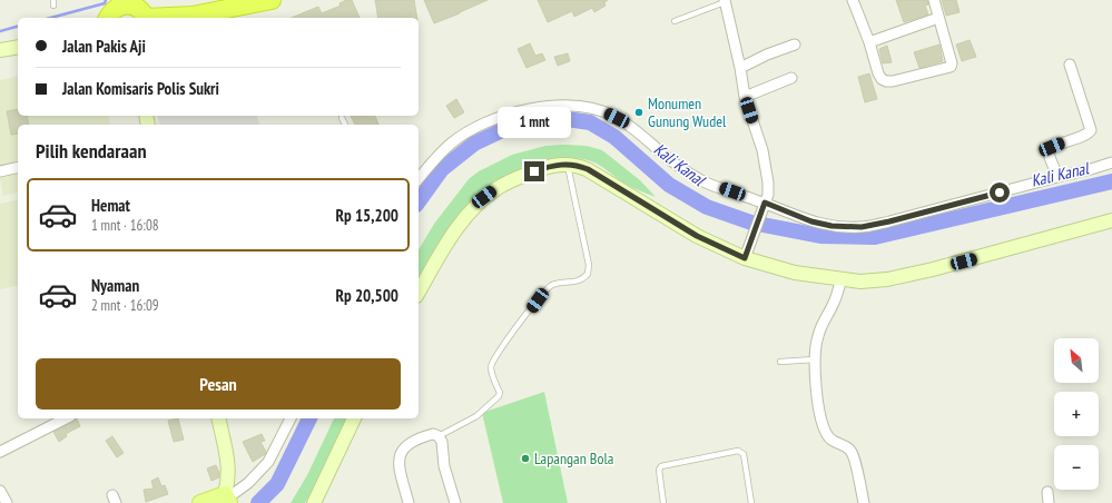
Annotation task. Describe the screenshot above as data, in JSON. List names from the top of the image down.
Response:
{
  "water": ["Kali Kanal"],
  "places": ["Monumen Gunung Wudel", "Lapangan Bola"],
  "north": "top left",
  "page": {
    "banner": ["Jalan Pakis Aji", "Jalan Komisaris Polis Sukri"],
    "bubble": "1 mnt",
    "heading": "Pilih kendaraan",
    "list": [
      {
        "name": "Hemat",
        "note": "1 mnt · 16:08",
        "value": "Rp 15,200"
      },
      {
        "name": "Nyaman",
        "note": "2 mnt · 16:09",
        "value": "Rp 20,500"
      }
    ],
    "map_buttons": ["+", "−"],
    "buttons": "Pesan"
  }
}
